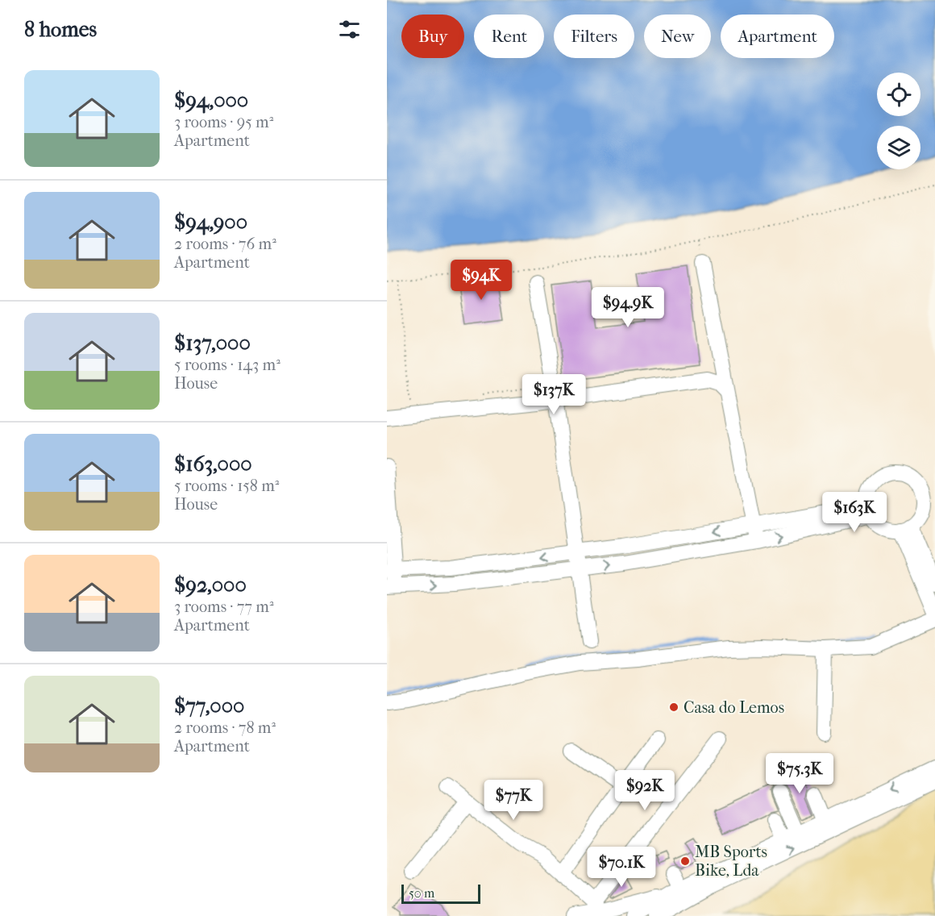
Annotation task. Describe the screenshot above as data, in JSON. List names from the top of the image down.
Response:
{
  "places": ["Casa do Lemos", "MB Sports Bike, Lda"],
  "scale_bar": "50 m",
  "page": {
    "heading": "8 homes",
    "chip": [
      "Buy",
      "Rent",
      "Filters",
      "New",
      "Apartment"
    ],
    "list": [
      {
        "name": "$94,000",
        "note": "3 rooms · 95 m² · Apartment"
      },
      {
        "name": "$94,900",
        "note": "2 rooms · 76 m² · Apartment"
      },
      {
        "name": "$137,000",
        "note": "5 rooms · 143 m² · House"
      },
      {
        "name": "$163,000",
        "note": "5 rooms · 158 m² · House"
      },
      {
        "name": "$92,000",
        "note": "3 rooms · 77 m² · Apartment"
      },
      {
        "name": "$77,000",
        "note": "2 rooms · 78 m² · Apartment"
      }
    ],
    "price": [
      "$94K",
      "$94.9K",
      "$137K",
      "$163K",
      "$75.3K",
      "$92K",
      "$77K",
      "$70.1K"
    ],
    "scale": "50 m"
  }
}
